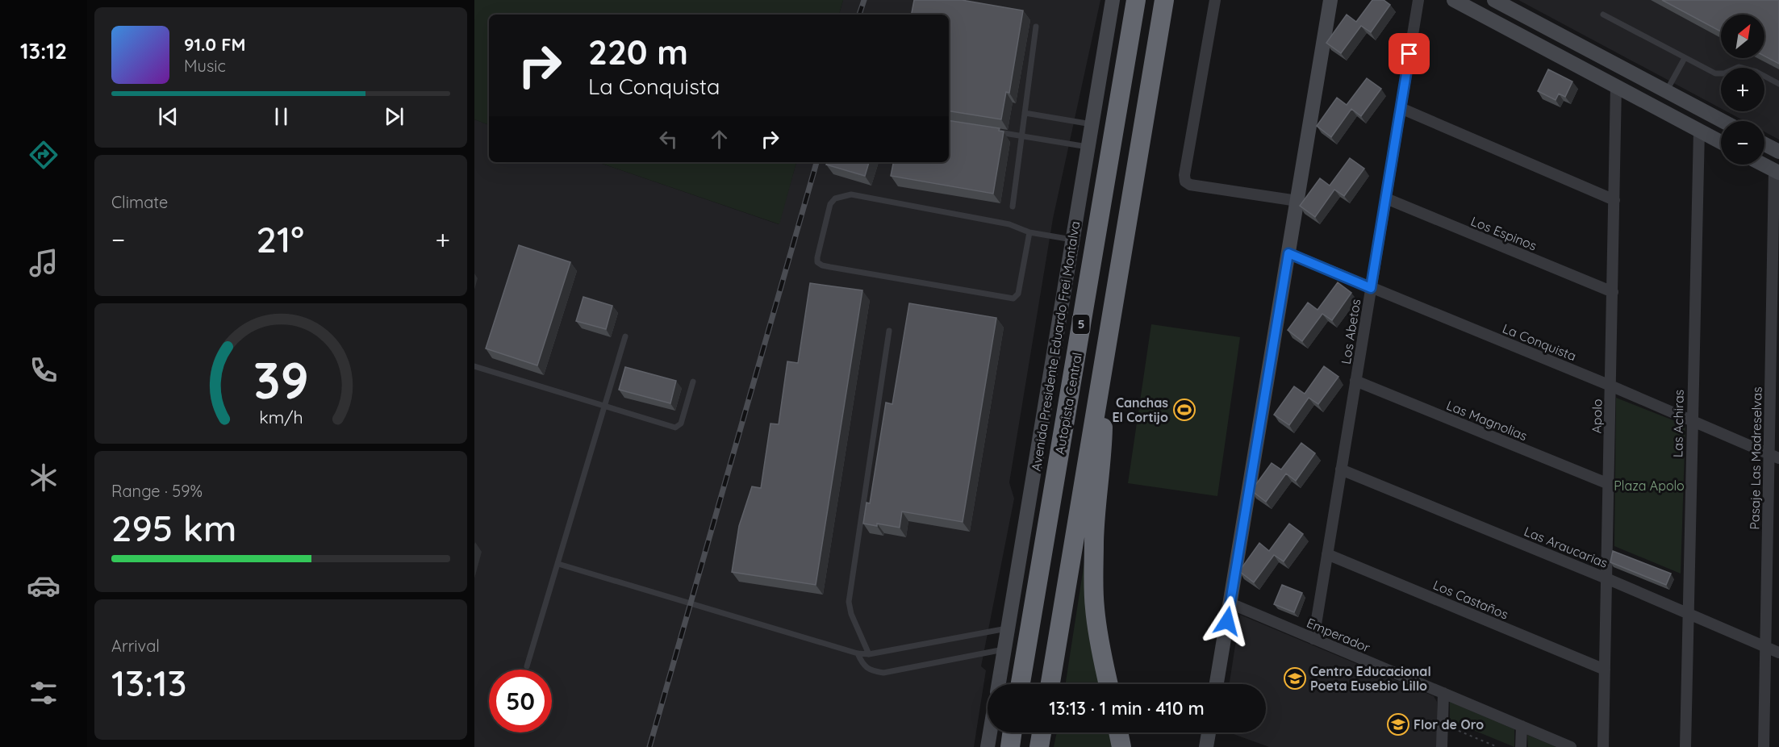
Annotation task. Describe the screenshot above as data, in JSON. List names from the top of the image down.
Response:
{
  "streets": {
    "highway": ["5", "Autopista Central"],
    "main road": ["Avenida Presidente Eduardo Frei Montalva"],
    "street": [
      "Los Espinos",
      "Los Abetos",
      "La Conquista",
      "Apolo",
      "Las Magnolias",
      "Las Achiras",
      "Pasaje Las Madreselvas",
      "Las Araucarias",
      "Los Castaños",
      "Emperador"
    ]
  },
  "crossings": [
    ["Los Espinos", "Los Abetos"],
    ["Los Espinos", "Apolo"],
    ["Los Abetos", "La Conquista"],
    ["Los Abetos", "Las Magnolias"],
    ["Los Abetos", "Las Araucarias"],
    ["Los Abetos", "Los Castaños"],
    ["Los Abetos", "Emperador"],
    ["La Conquista", "Apolo"],
    ["La Conquista", "Las Achiras"],
    ["La Conquista", "Pasaje Las Madreselvas"],
    ["Apolo", "Las Magnolias"],
    ["Apolo", "Las Araucarias"],
    ["Apolo", "Los Castaños"],
    ["Las Achiras", "Las Araucarias"],
    ["Pasaje Las Madreselvas", "Las Araucarias"]
  ],
  "parks": ["Plaza Apolo"],
  "places": {
    "sports": ["Canchas El Cortijo"],
    "school or university": ["Centro Educacional Poeta Eusebio Lillo", "Flor de Oro"]
  },
  "north": "top right",
  "page": {
    "tabs": "13:12",
    "map_buttons": ["+", "−"],
    "turn": ["220 m", "La Conquista"],
    "song": ["91.0 FM", "Music"],
    "tile": [
      "Climate",
      ["Range · 59%", "295 km"],
      ["Arrival", "13:13"]
    ],
    "heat": ["−", "21°", "+"],
    "limit": "50",
    "trip": "13:13 · 1 min · 410 m",
    "gauge": ["39", "km/h"]
  }
}
